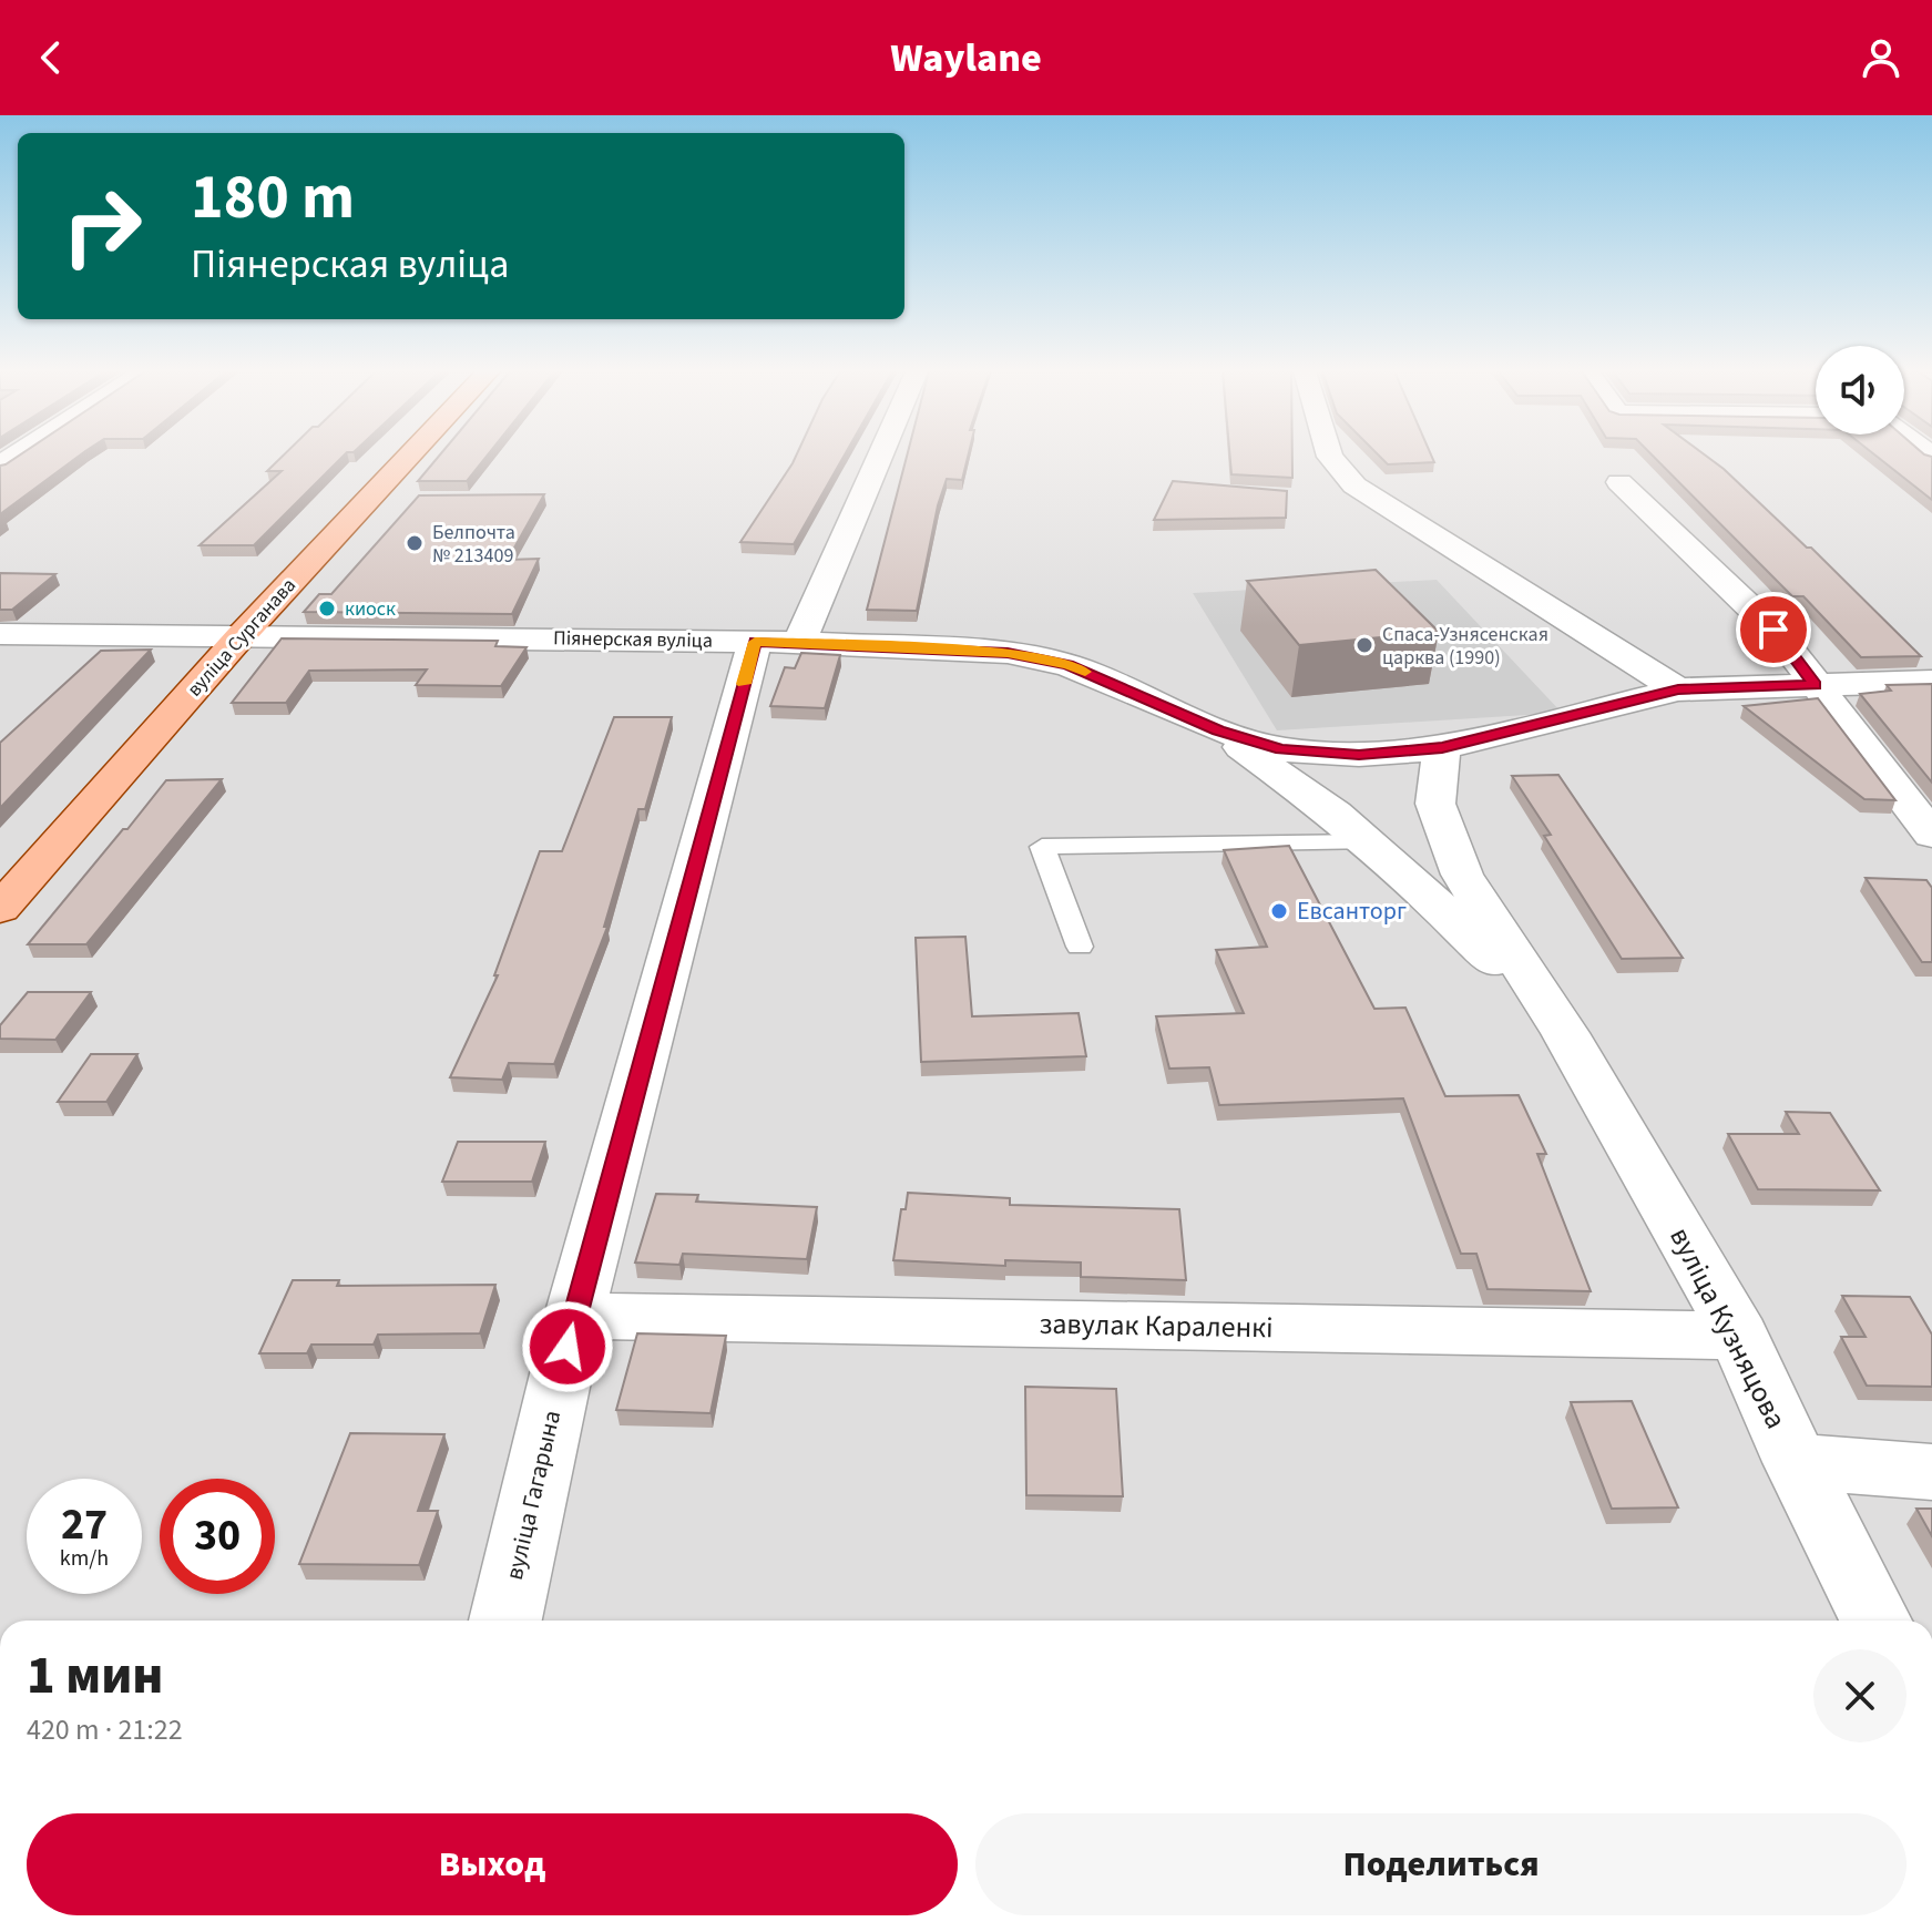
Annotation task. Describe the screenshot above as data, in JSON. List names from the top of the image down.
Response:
{
  "streets": {
    "main road": ["вуліца Сурганава"],
    "street": [
      "Піянерская вуліца",
      "завулак Караленкі",
      "вуліца Кузняцова",
      "вуліца Гагарына"
    ]
  },
  "crossings": [
    ["вуліца Сурганава", "Піянерская вуліца"],
    ["Піянерская вуліца", "вуліца Кузняцова"],
    ["Піянерская вуліца", "вуліца Гагарына"],
    ["завулак Караленкі", "вуліца Кузняцова"],
    ["завулак Караленкі", "вуліца Гагарына"]
  ],
  "places": [
    "Белпочта № 213409",
    "киоск",
    "Спаса-Узнясенская царква (1990)",
    "Евсанторг"
  ],
  "page": {
    "header": "Waylane",
    "turn": ["180 m", "Піянерская вуліца"],
    "speed": "27 km/h",
    "limit": "30",
    "heading": ["1 мин", "420 m · 21:22"],
    "buttons": ["Выход", "Поделиться"]
  }
}
